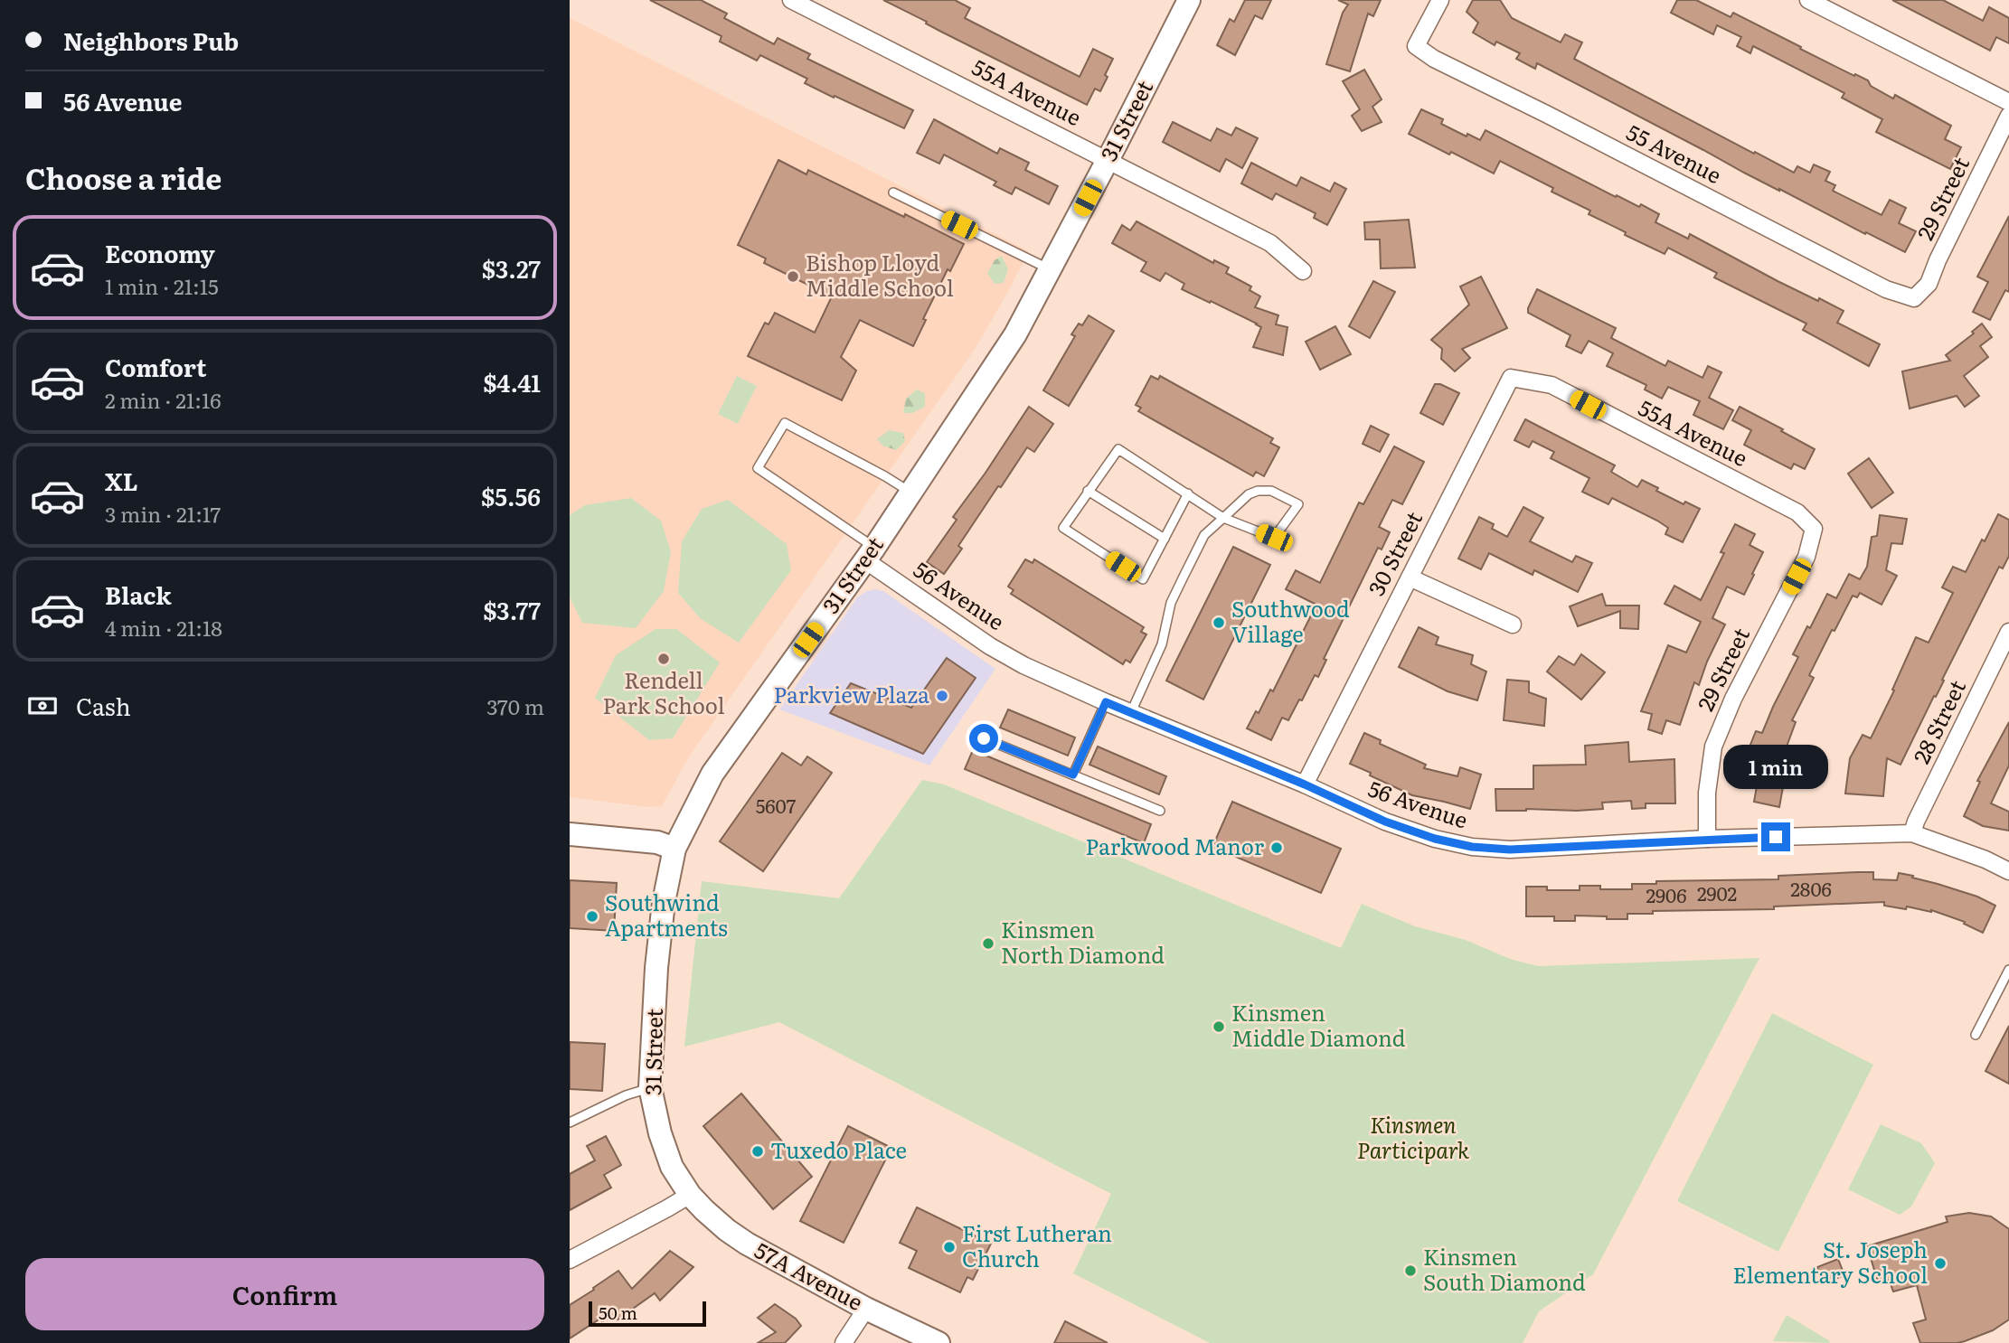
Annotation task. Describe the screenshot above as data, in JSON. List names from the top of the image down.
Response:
{
  "streets": {
    "street": [
      "55A Avenue",
      "31 Street",
      "55 Avenue",
      "29 Street",
      "30 Street",
      "56 Avenue",
      "28 Street",
      "57A Avenue"
    ]
  },
  "crossings": [
    ["55A Avenue", "31 Street"],
    ["55A Avenue", "29 Street"],
    ["55A Avenue", "30 Street"],
    ["31 Street", "56 Avenue"],
    ["31 Street", "57A Avenue"],
    ["55 Avenue", "29 Street"],
    ["29 Street", "56 Avenue"],
    ["30 Street", "56 Avenue"],
    ["56 Avenue", "28 Street"]
  ],
  "parks": ["Kinsmen Participark"],
  "places": [
    "Bishop Lloyd Middle School",
    "Southwood Village",
    "Rendell Park School",
    "Parkview Plaza",
    "Parkwood Manor",
    "Southwind Apartments",
    "Kinsmen North Diamond",
    "Kinsmen Middle Diamond",
    "Tuxedo Place",
    "First Lutheran Church",
    "St. Joseph Elementary School",
    "Kinsmen South Diamond"
  ],
  "house_numbers": [
    "5607",
    "2806",
    "2902",
    "2906"
  ],
  "scale_bar": "50 m",
  "page": {
    "banner": ["Neighbors Pub", "56 Avenue"],
    "heading": "Choose a ride",
    "list": [
      {
        "name": "Economy",
        "note": "1 min · 21:15",
        "value": "$3.27"
      },
      {
        "name": "Comfort",
        "note": "2 min · 21:16",
        "value": "$4.41"
      },
      {
        "name": "XL",
        "note": "3 min · 21:17",
        "value": "$5.56"
      },
      {
        "name": "Black",
        "note": "4 min · 21:18",
        "value": "$3.77"
      }
    ],
    "pay": ["Cash", "370 m"],
    "bubble": "1 min",
    "buttons": "Confirm",
    "scale": "50 m"
  }
}
